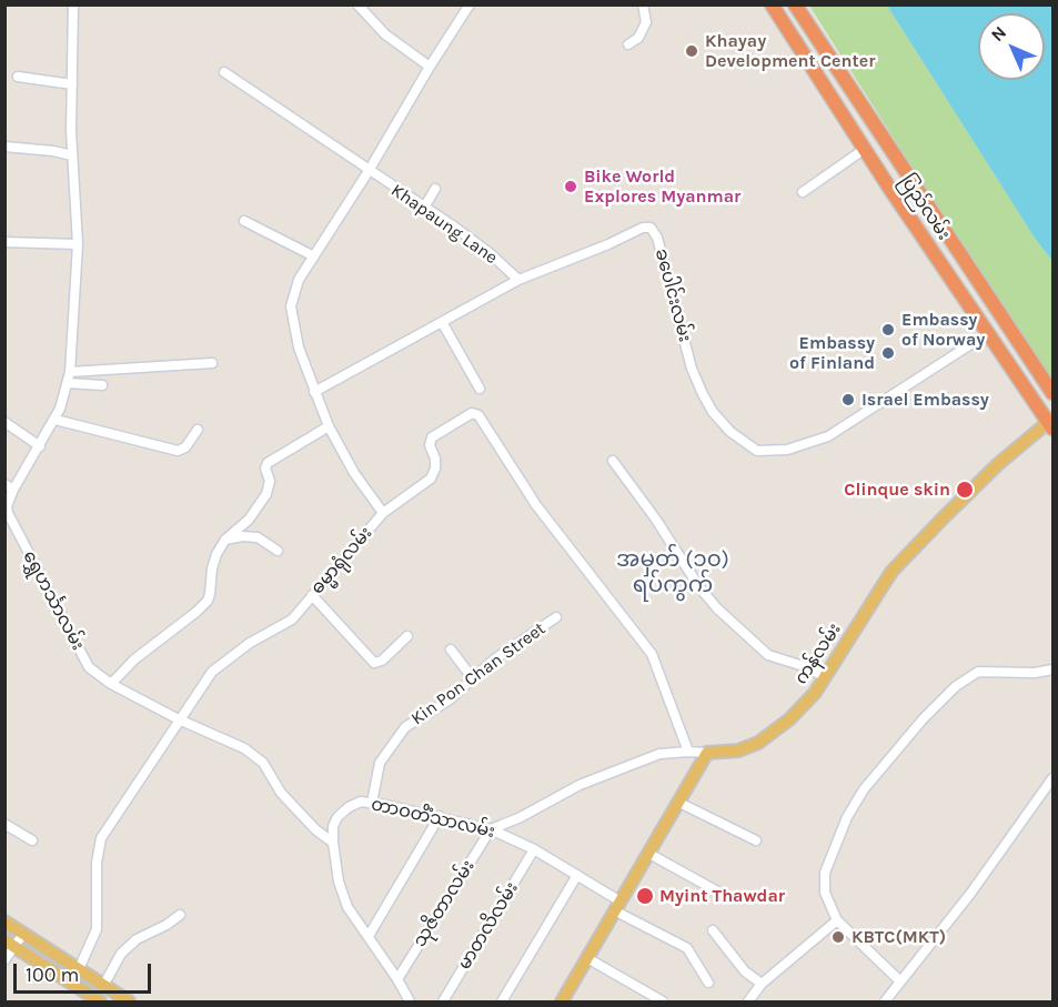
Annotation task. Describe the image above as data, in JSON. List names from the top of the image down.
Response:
{
  "streets": {
    "highway": ["ပြည်လမ်း"],
    "main road": ["ကန်လမ်း"],
    "street": [
      "Khapaung Lane",
      "ခပေါင်းလမ်း",
      "ဓမ္မာရုံလမ်း",
      "ရွှေဟင်္သာလမ်း",
      "Kin Pon Chan Street",
      "တာဝတိံသာလမ်း",
      "သုဇိတာလမ်း",
      "မာတလိလမ်း"
    ]
  },
  "crossings": [
    ["ပြည်လမ်း", "ခပေါင်းလမ်း"],
    ["ပြည်လမ်း", "ကန်လမ်း"],
    ["Khapaung Lane", "ခပေါင်းလမ်း"],
    ["Khapaung Lane", "ဓမ္မာရုံလမ်း"],
    ["ခပေါင်းလမ်း", "ဓမ္မာရုံလမ်း"],
    ["ဓမ္မာရုံလမ်း", "ရွှေဟင်္သာလမ်း"],
    ["ရွှေဟင်္သာလမ်း", "တာဝတိံသာလမ်း"],
    ["Kin Pon Chan Street", "တာဝတိံသာလမ်း"],
    ["တာဝတိံသာလမ်း", "သုဇိတာလမ်း"],
    ["တာဝတိံသာလမ်း", "မာတလိလမ်း"]
  ],
  "districts": ["အမှတ် (၁၀) ရပ်ကွက်"],
  "places": [
    "Khayay Development Center",
    "Bike World Explores Myanmar",
    "Embassy of Norway",
    "Embassy of Finland",
    "Israel Embassy",
    "Clinque skin",
    "Myint Thawdar",
    "KBTC(MKT)"
  ],
  "scale_bar": "100 m",
  "north": "top left"
}
